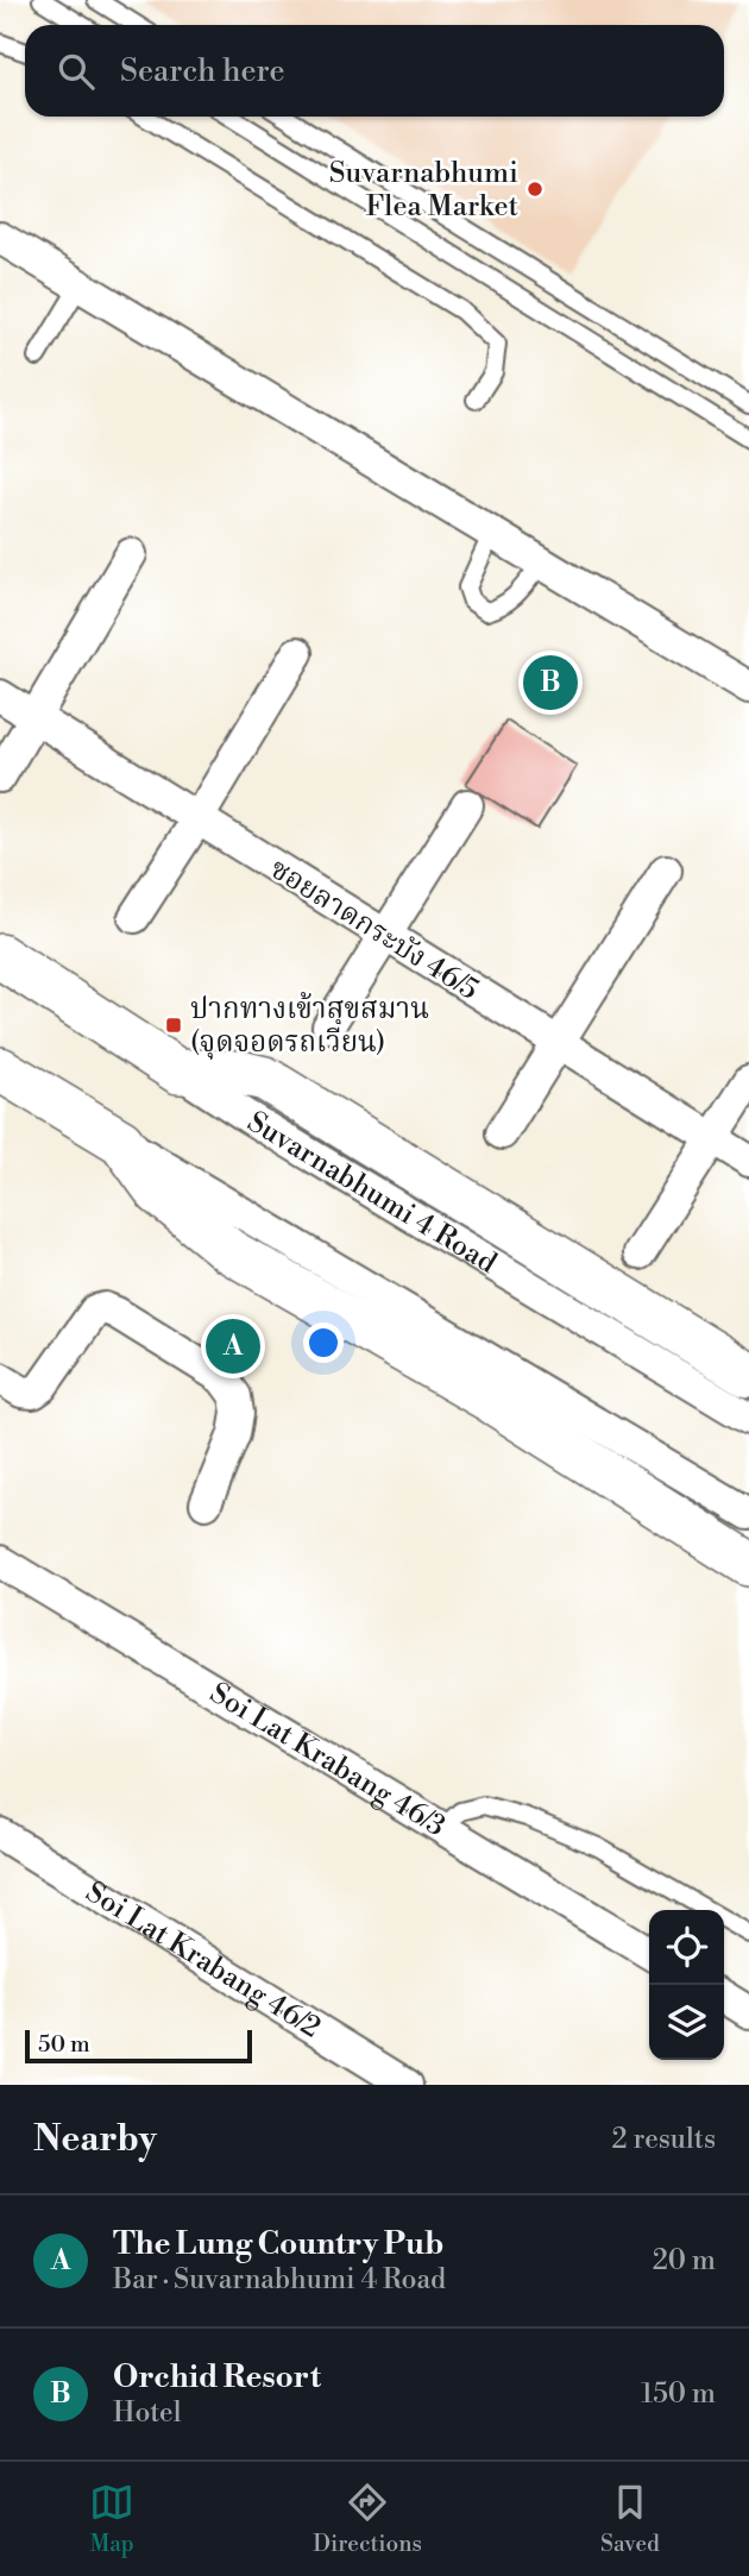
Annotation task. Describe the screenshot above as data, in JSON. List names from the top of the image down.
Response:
{
  "streets": {
    "street": [
      "ซอยลาดกระบัง 46/5",
      "Suvarnabhumi 4 Road",
      "Soi Lat Krabang 46/3",
      "Soi Lat Krabang 46/2"
    ]
  },
  "places": {
    "other": ["Suvarnabhumi Flea Market"],
    "transit": ["ปากทางเข้าสุขสมาน (จุดจอดรถเวียน)"]
  },
  "scale_bar": "50 m",
  "page": {
    "search": "Search here",
    "pins": ["B", "A"],
    "scale": "50 m",
    "heading": ["Nearby", "2 results"],
    "list": [
      {
        "mark": "A",
        "name": "The Lung Country Pub",
        "note": "Bar · Suvarnabhumi 4 Road",
        "value": "20 m"
      },
      {
        "mark": "B",
        "name": "Orchid Resort",
        "note": "Hotel",
        "value": "150 m"
      }
    ],
    "nav": ["Map", "Directions", "Saved"]
  }
}
